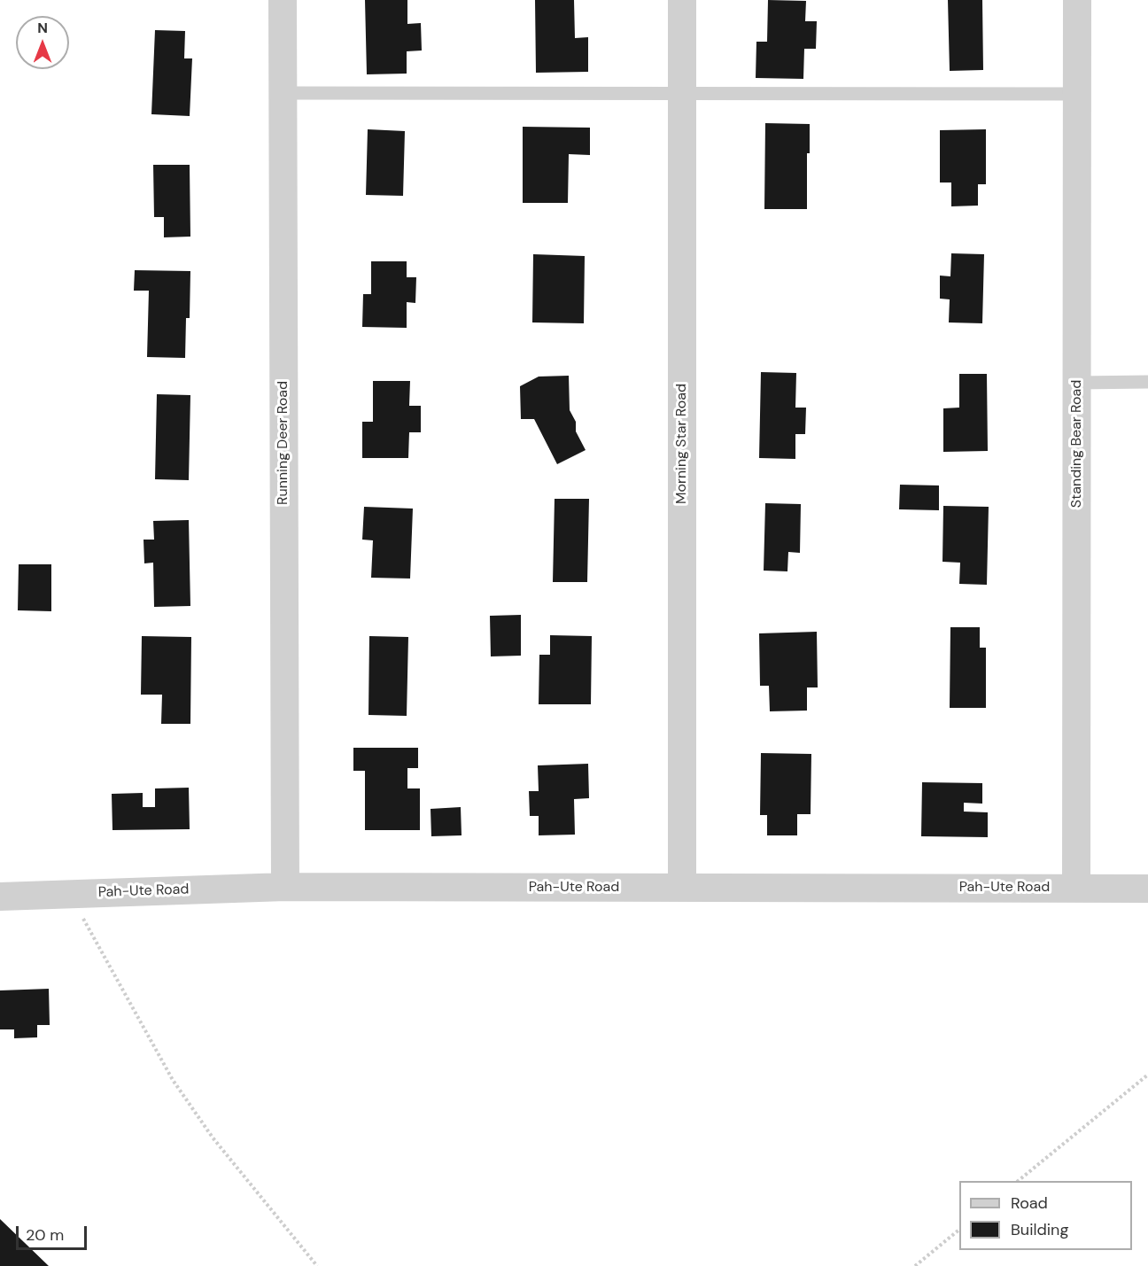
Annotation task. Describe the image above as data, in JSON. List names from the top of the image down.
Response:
{
  "streets": {
    "street": [
      "Running Deer Road",
      "Morning Star Road",
      "Standing Bear Road",
      "Pah-Ute Road"
    ]
  },
  "crossings": [
    ["Running Deer Road", "Pah-Ute Road"],
    ["Morning Star Road", "Pah-Ute Road"],
    ["Standing Bear Road", "Pah-Ute Road"]
  ],
  "legend": ["Road", "Building"],
  "scale_bar": "20 m",
  "north": "top"
}
